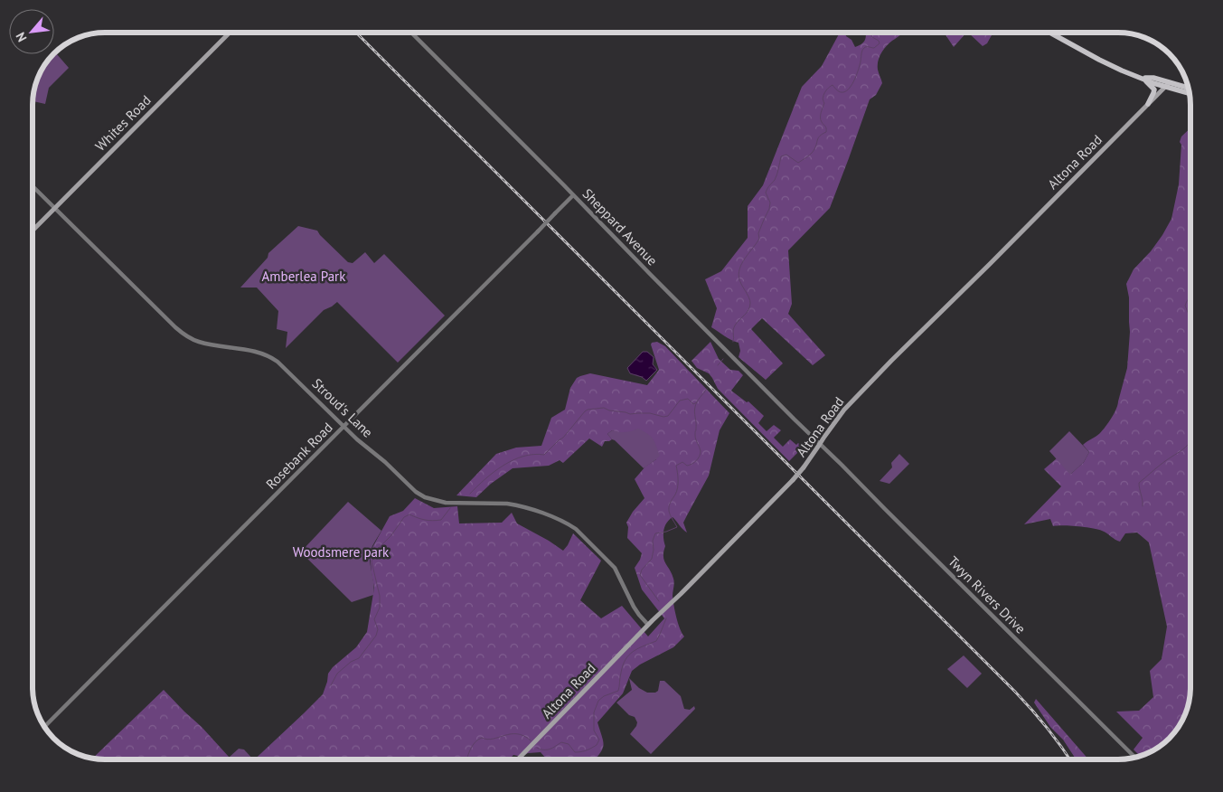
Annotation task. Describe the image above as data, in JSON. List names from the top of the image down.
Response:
{
  "streets": {
    "main road": ["Whites Road", "Altona Road"],
    "street": [
      "Sheppard Avenue",
      "Stroud's Lane",
      "Rosebank Road",
      "Twyn Rivers Drive"
    ]
  },
  "crossings": [
    ["Whites Road", "Stroud's Lane"],
    ["Altona Road", "Sheppard Avenue"],
    ["Altona Road", "Stroud's Lane"],
    ["Altona Road", "Twyn Rivers Drive"],
    ["Sheppard Avenue", "Rosebank Road"],
    ["Sheppard Avenue", "Twyn Rivers Drive"],
    ["Stroud's Lane", "Rosebank Road"]
  ],
  "parks": ["Amberlea Park", "Woodsmere park"],
  "north": "bottom left"
}
